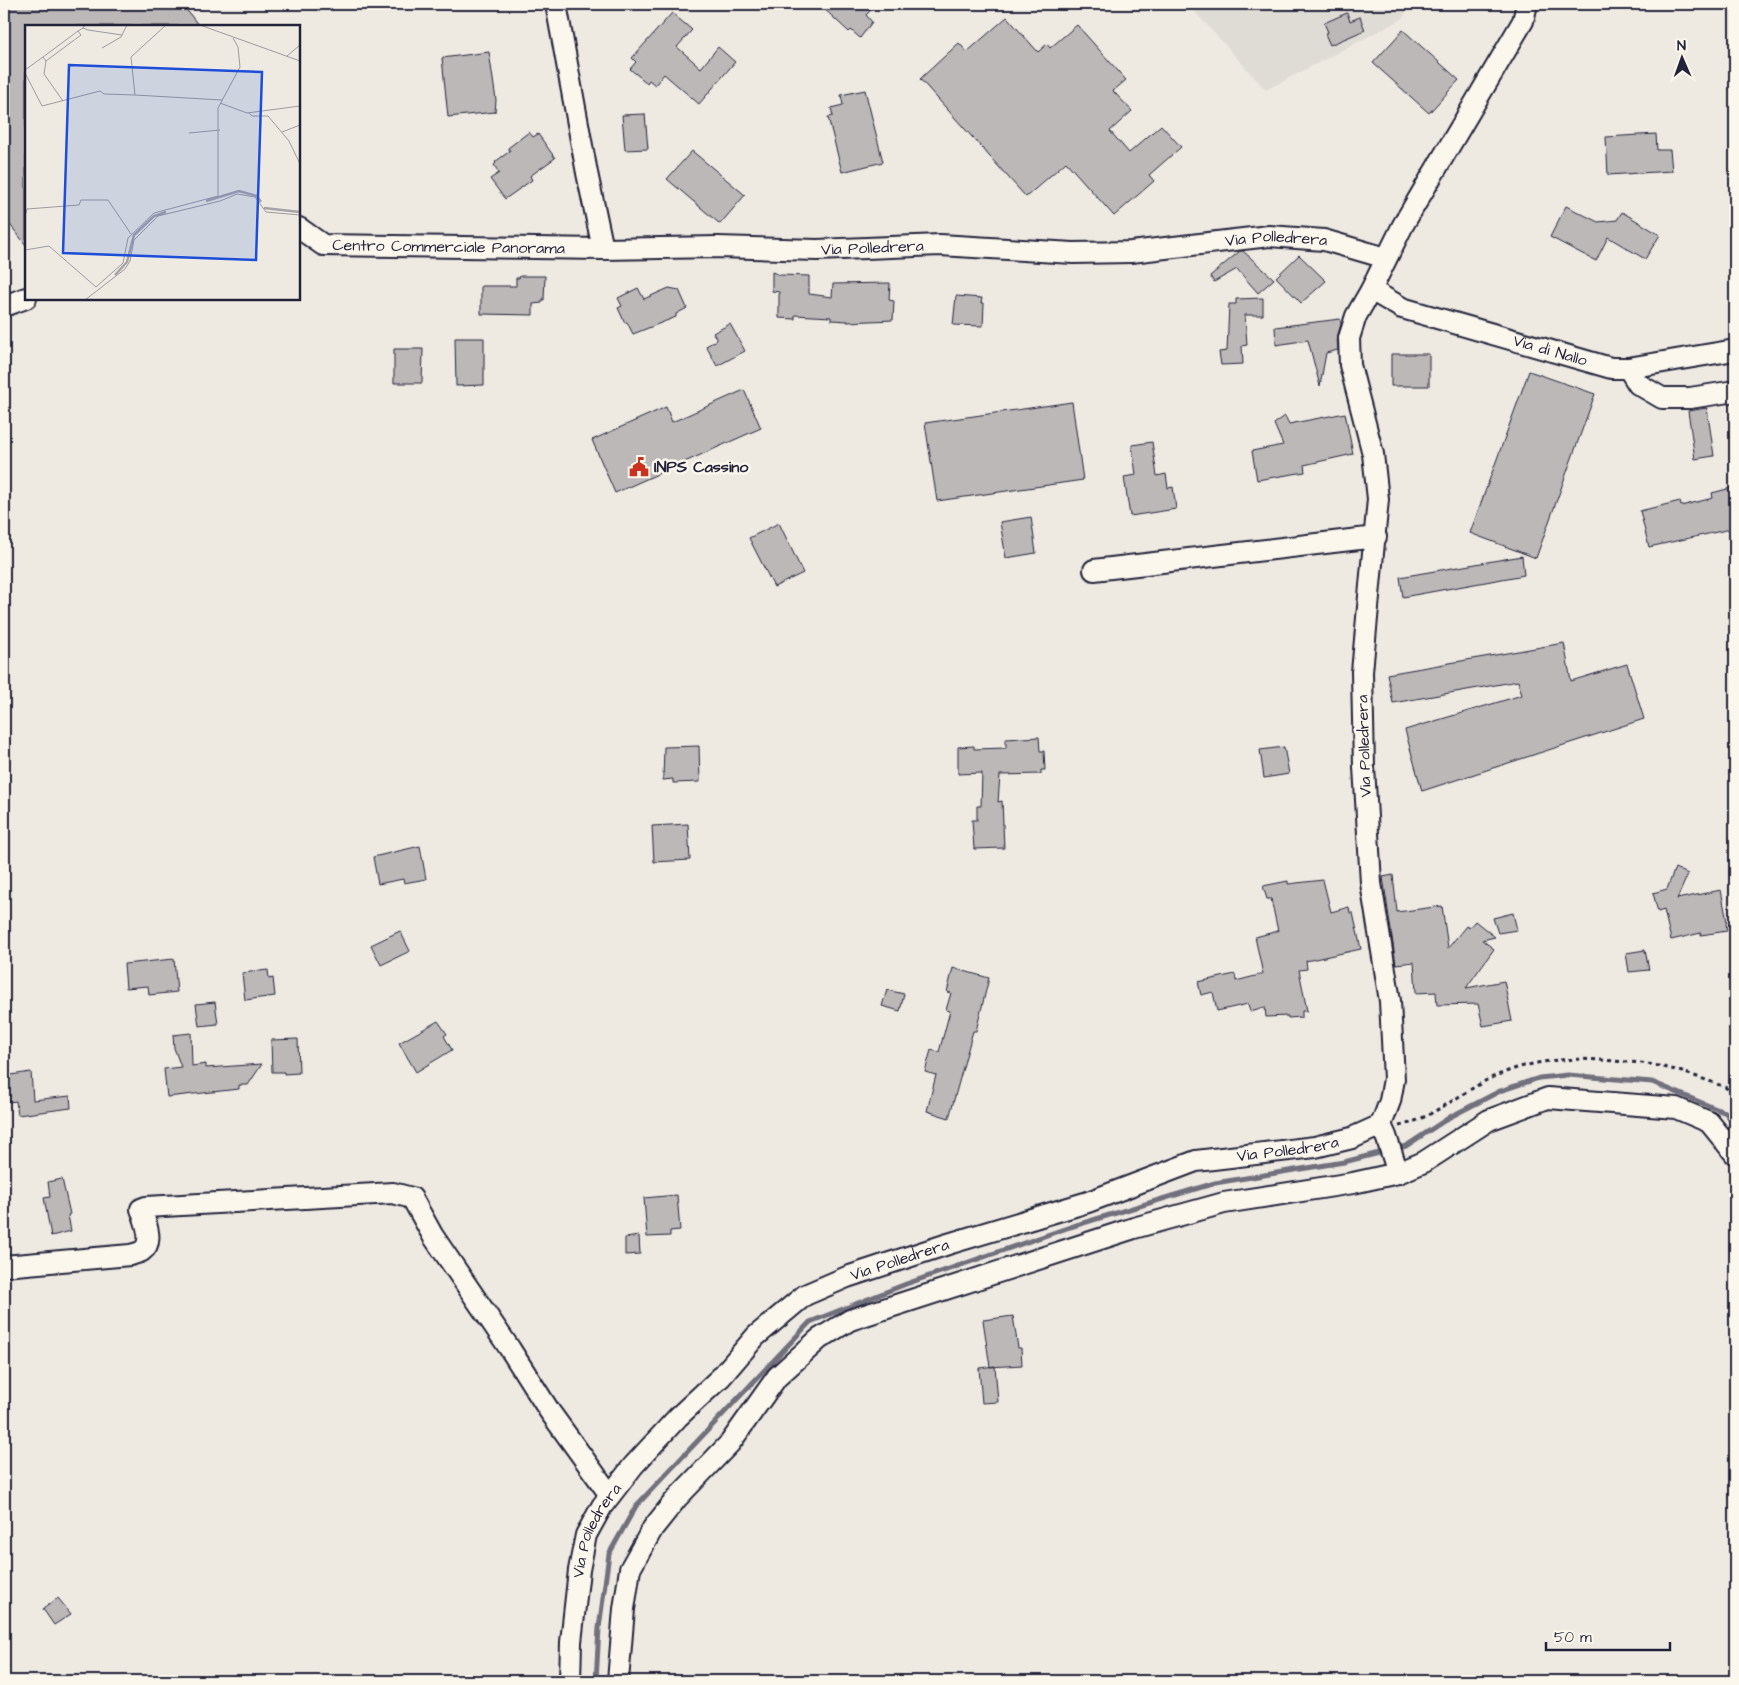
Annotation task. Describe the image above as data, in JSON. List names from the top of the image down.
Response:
{
  "streets": {
    "street": ["Via Polledrera", "Centro Commerciale Panorama", "Via di Nallo"]
  },
  "crossings": [
    ["Via Polledrera", "Centro Commerciale Panorama"],
    ["Via Polledrera", "Via di Nallo"]
  ],
  "places": {
    "public building": ["INPS Cassino"]
  },
  "scale_bar": "50 m",
  "north": "top"
}
